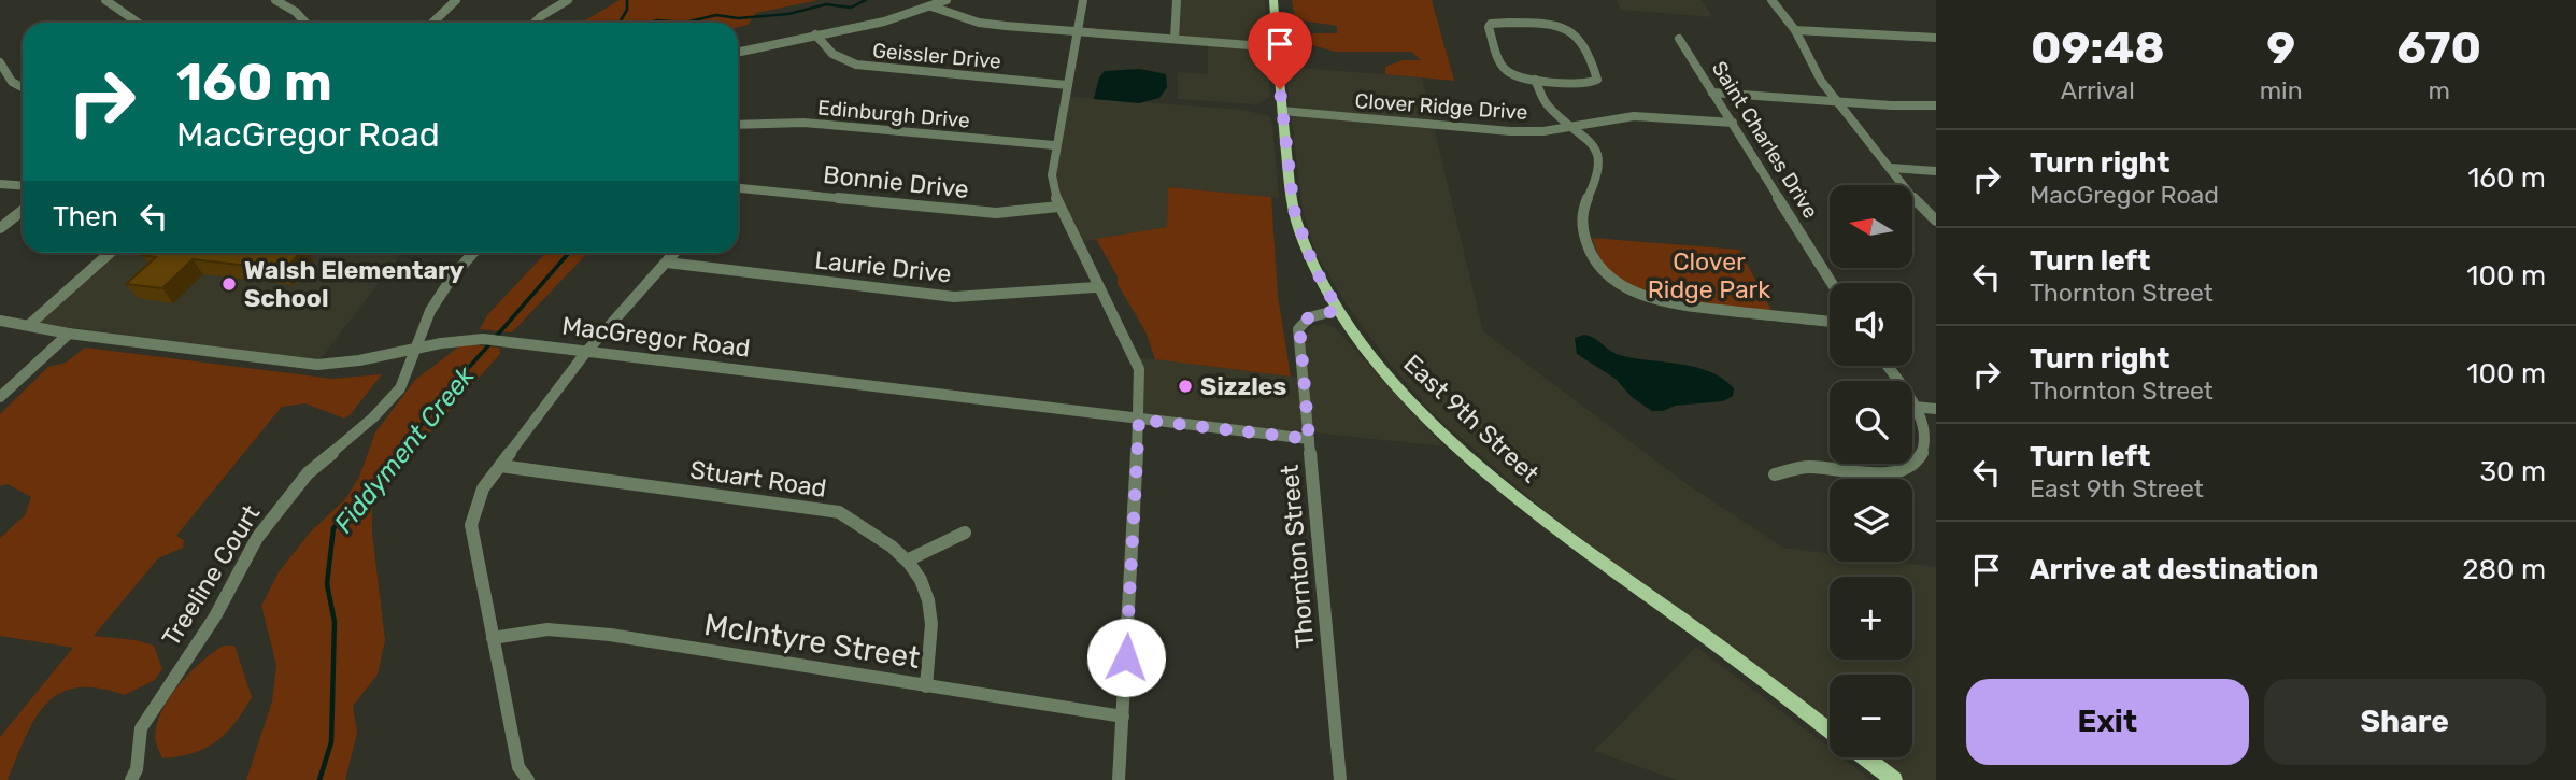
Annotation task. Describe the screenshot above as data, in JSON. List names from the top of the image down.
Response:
{
  "streets": {
    "main road": ["East 9th Street"],
    "street": [
      "Geissler Drive",
      "Clover Ridge Drive",
      "Edinburgh Drive",
      "Saint Charles Drive",
      "Bonnie Drive",
      "Laurie Drive",
      "MacGregor Road",
      "Stuart Road",
      "Thornton Street",
      "Treeline Court",
      "McIntyre Street"
    ]
  },
  "crossings": [
    ["Clover Ridge Drive", "Saint Charles Drive"],
    ["Clover Ridge Drive", "East 9th Street"],
    ["MacGregor Road", "Thornton Street"],
    ["MacGregor Road", "Treeline Court"],
    ["East 9th Street", "Thornton Street"],
    ["Stuart Road", "McIntyre Street"]
  ],
  "water": ["Fiddyment Creek"],
  "parks": ["Clover Ridge Park"],
  "places": ["Walsh Elementary School", "Sizzles"],
  "north": "left",
  "page": {
    "eta": [
      "09:48",
      "Arrival",
      "9",
      "min",
      "670",
      "m"
    ],
    "turn": ["160 m", "MacGregor Road"],
    "list": [
      {
        "name": "Turn right",
        "note": "MacGregor Road",
        "value": "160 m"
      },
      {
        "name": "Turn left",
        "note": "Thornton Street",
        "value": "100 m"
      },
      {
        "name": "Turn right",
        "note": "Thornton Street",
        "value": "100 m"
      },
      {
        "name": "Turn left",
        "note": "East 9th Street",
        "value": "30 m"
      },
      {
        "name": "Arrive at destination",
        "value": "280 m"
      }
    ],
    "then": "Then",
    "map_buttons": ["+", "−"],
    "buttons": ["Exit", "Share"]
  }
}
